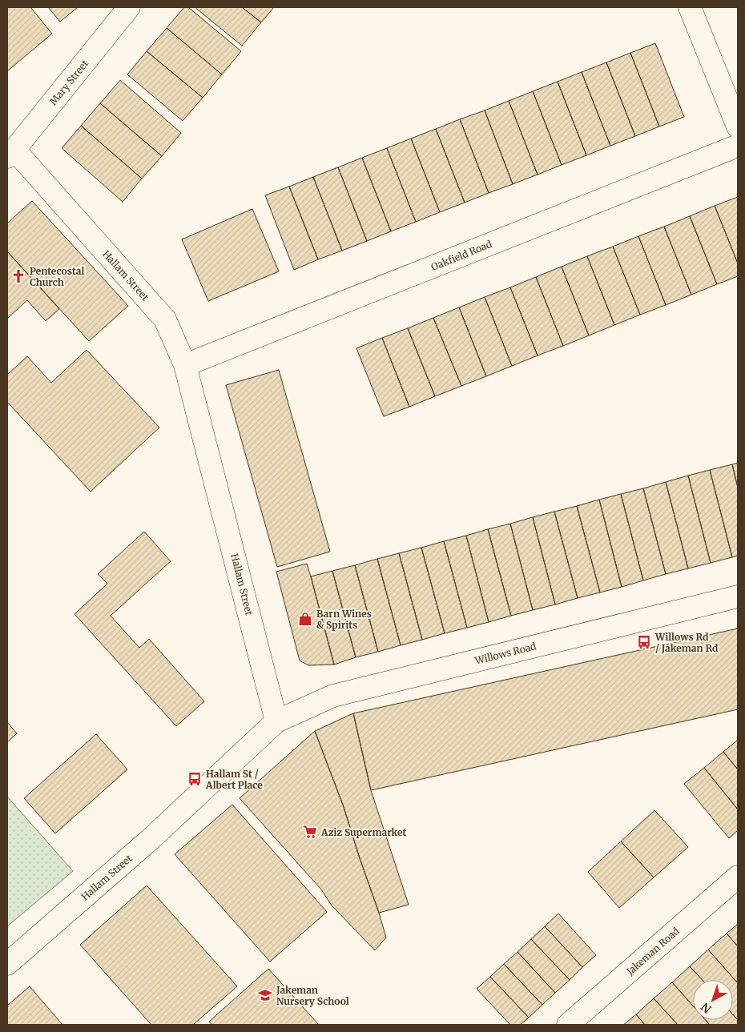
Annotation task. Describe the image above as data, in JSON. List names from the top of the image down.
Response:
{
  "streets": {
    "street": [
      "Mary Street",
      "Oakfield Road",
      "Hallam Street",
      "Willows Road",
      "Jakeman Road"
    ]
  },
  "crossings": [
    ["Mary Street", "Hallam Street"],
    ["Oakfield Road", "Hallam Street"],
    ["Hallam Street", "Willows Road"]
  ],
  "places": {
    "church": ["Pentecostal Church"],
    "shop": ["Barn Wines & Spirits"],
    "bus stop": ["Willows Rd / Jakeman Rd", "Hallam St / Albert Place"],
    "supermarket": ["Aziz Supermarket"],
    "school or university": ["Jakeman Nursery School"]
  },
  "north": "bottom left"
}
